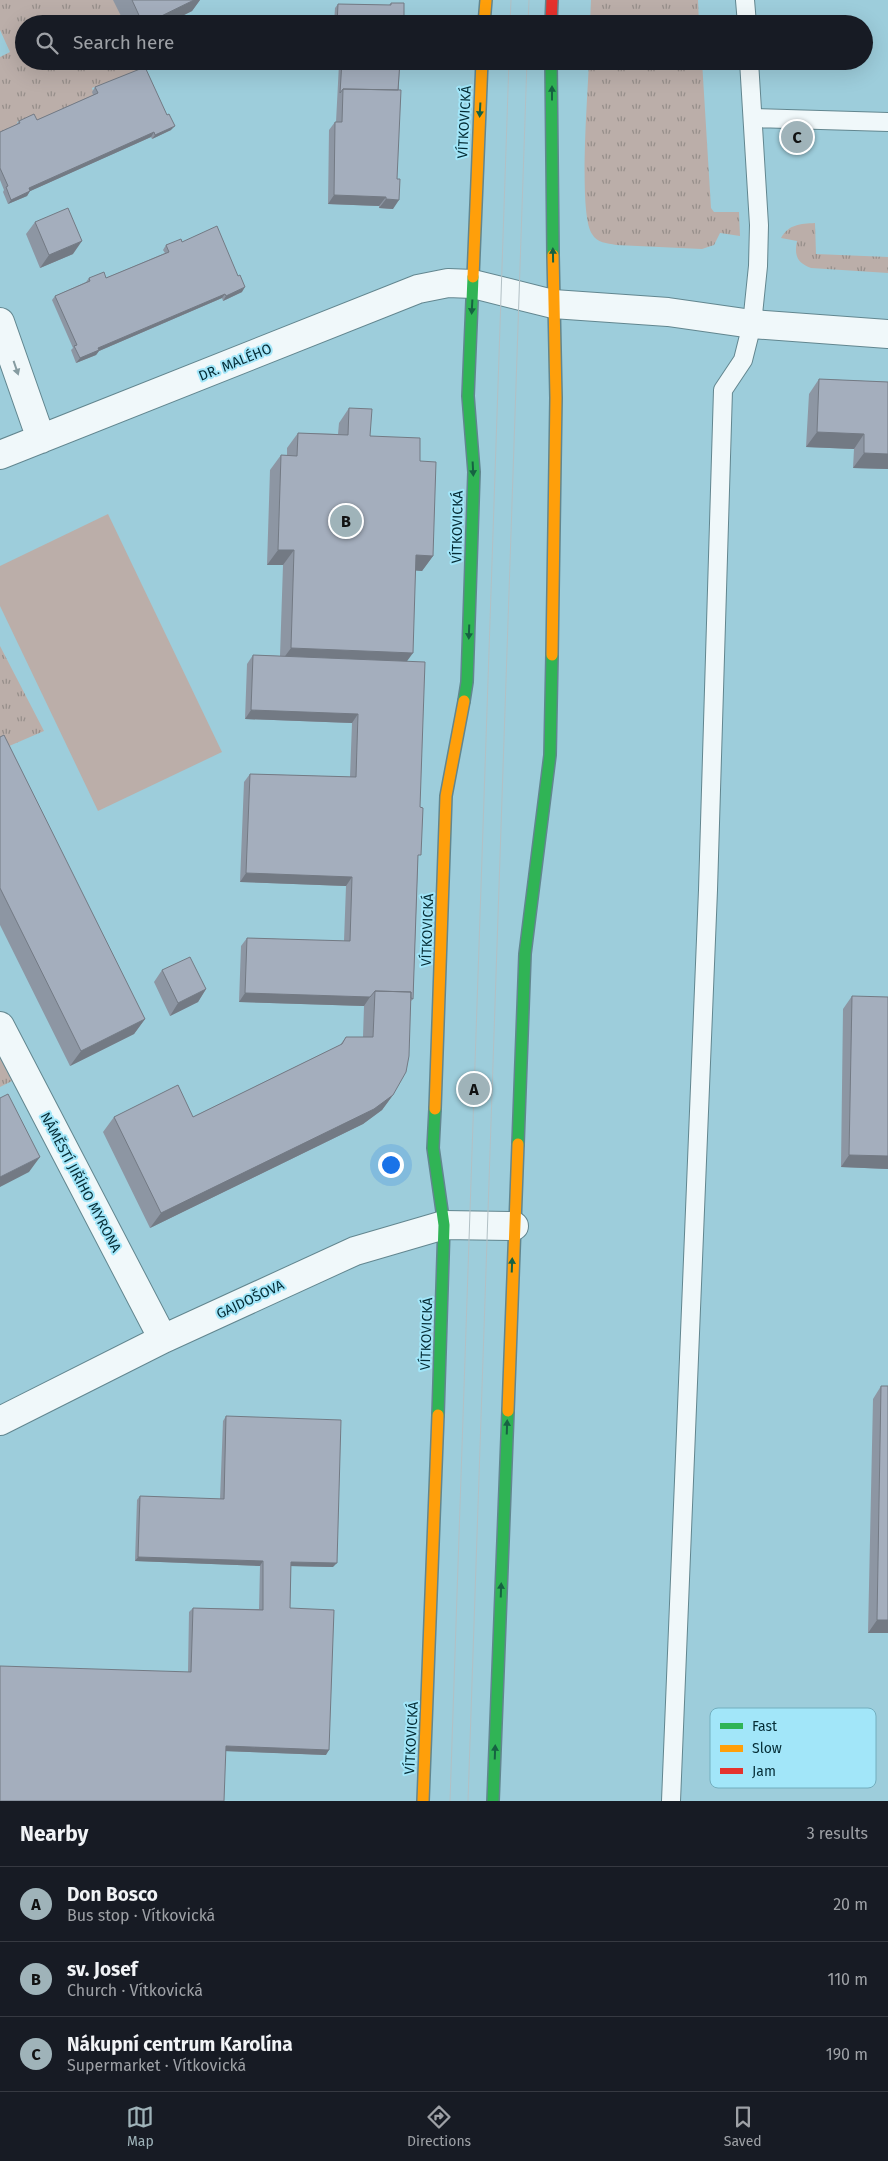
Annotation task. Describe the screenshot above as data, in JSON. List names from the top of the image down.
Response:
{
  "streets": {
    "street": [
      "VÍTKOVICKÁ",
      "DR. MALÉHO",
      "NÁMĚSTÍ JIŘÍHO MYRONA",
      "GAJDOŠOVA"
    ]
  },
  "crossings": [
    ["VÍTKOVICKÁ", "DR. MALÉHO"],
    ["VÍTKOVICKÁ", "GAJDOŠOVA"],
    ["NÁMĚSTÍ JIŘÍHO MYRONA", "GAJDOŠOVA"]
  ],
  "legend": ["Fast", "Slow", "Jam"],
  "page": {
    "search": "Search here",
    "pins": ["C", "B", "A"],
    "heading": ["Nearby", "3 results"],
    "list": [
      {
        "mark": "A",
        "name": "Don Bosco",
        "note": "Bus stop · Vítkovická",
        "value": "20 m"
      },
      {
        "mark": "B",
        "name": "sv. Josef",
        "note": "Church · Vítkovická",
        "value": "110 m"
      },
      {
        "mark": "C",
        "name": "Nákupní centrum Karolína",
        "note": "Supermarket · Vítkovická",
        "value": "190 m"
      }
    ],
    "nav": ["Map", "Directions", "Saved"]
  }
}
